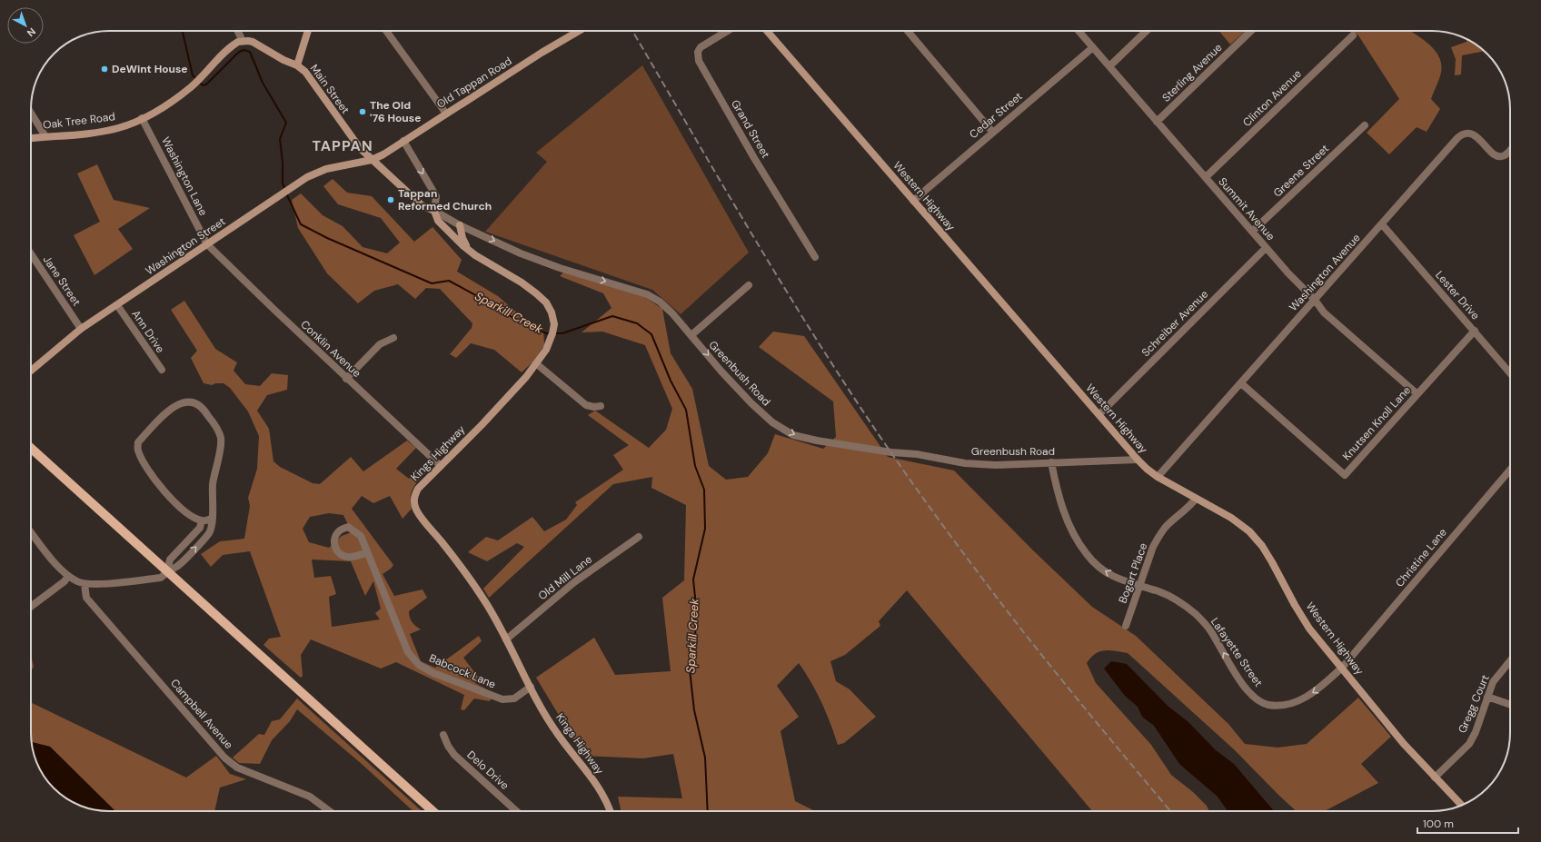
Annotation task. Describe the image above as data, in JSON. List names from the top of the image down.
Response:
{
  "streets": {
    "street": [
      "Sterling Avenue",
      "Old Tappan Road",
      "Main Street",
      "Clinton Avenue",
      "Cedar Street",
      "Oak Tree Road",
      "Grand Street",
      "Greene Street",
      "Washington Lane",
      "Western Highway",
      "Summit Avenue",
      "Washington Street",
      "Washington Avenue",
      "Jane Street",
      "Lester Drive",
      "Schreiber Avenue",
      "Ann Drive",
      "Conklin Avenue",
      "Greenbush Road",
      "Knutsen Knoll Lane",
      "Kings Highway",
      "Christine Lane",
      "Bogart Place",
      "Old Mill Lane",
      "Lafayette Street",
      "Babcock Lane",
      "Gregg Court",
      "Campbell Avenue",
      "Delo Drive"
    ]
  },
  "crossings": [
    ["Sterling Avenue", "Summit Avenue"],
    ["Old Tappan Road", "Main Street"],
    ["Old Tappan Road", "Washington Street"],
    ["Main Street", "Washington Street"],
    ["Clinton Avenue", "Summit Avenue"],
    ["Cedar Street", "Western Highway"],
    ["Cedar Street", "Summit Avenue"],
    ["Oak Tree Road", "Washington Lane"],
    ["Greene Street", "Summit Avenue"],
    ["Washington Lane", "Washington Street"],
    ["Washington Lane", "Conklin Avenue"],
    ["Western Highway", "Washington Avenue"],
    ["Western Highway", "Schreiber Avenue"],
    ["Western Highway", "Greenbush Road"],
    ["Western Highway", "Christine Lane"],
    ["Western Highway", "Bogart Place"],
    ["Western Highway", "Lafayette Street"],
    ["Western Highway", "Gregg Court"],
    ["Summit Avenue", "Washington Avenue"],
    ["Summit Avenue", "Schreiber Avenue"],
    ["Summit Avenue", "Knutsen Knoll Lane"],
    ["Washington Street", "Jane Street"],
    ["Washington Street", "Ann Drive"],
    ["Washington Street", "Conklin Avenue"],
    ["Washington Avenue", "Lester Drive"],
    ["Washington Avenue", "Knutsen Knoll Lane"],
    ["Lester Drive", "Knutsen Knoll Lane"],
    ["Conklin Avenue", "Kings Highway"],
    ["Greenbush Road", "Kings Highway"],
    ["Greenbush Road", "Lafayette Street"],
    ["Kings Highway", "Old Mill Lane"],
    ["Kings Highway", "Babcock Lane"],
    ["Christine Lane", "Lafayette Street"],
    ["Bogart Place", "Lafayette Street"]
  ],
  "one_way": ["Greenbush Road", "Lafayette Street"],
  "districts": ["TAPPAN"],
  "water": ["Sparkill Creek"],
  "places": ["DeWint House", "The Old '76 House", "Tappan Reformed Church"],
  "scale_bar": "100 m",
  "north": "bottom right"
}
